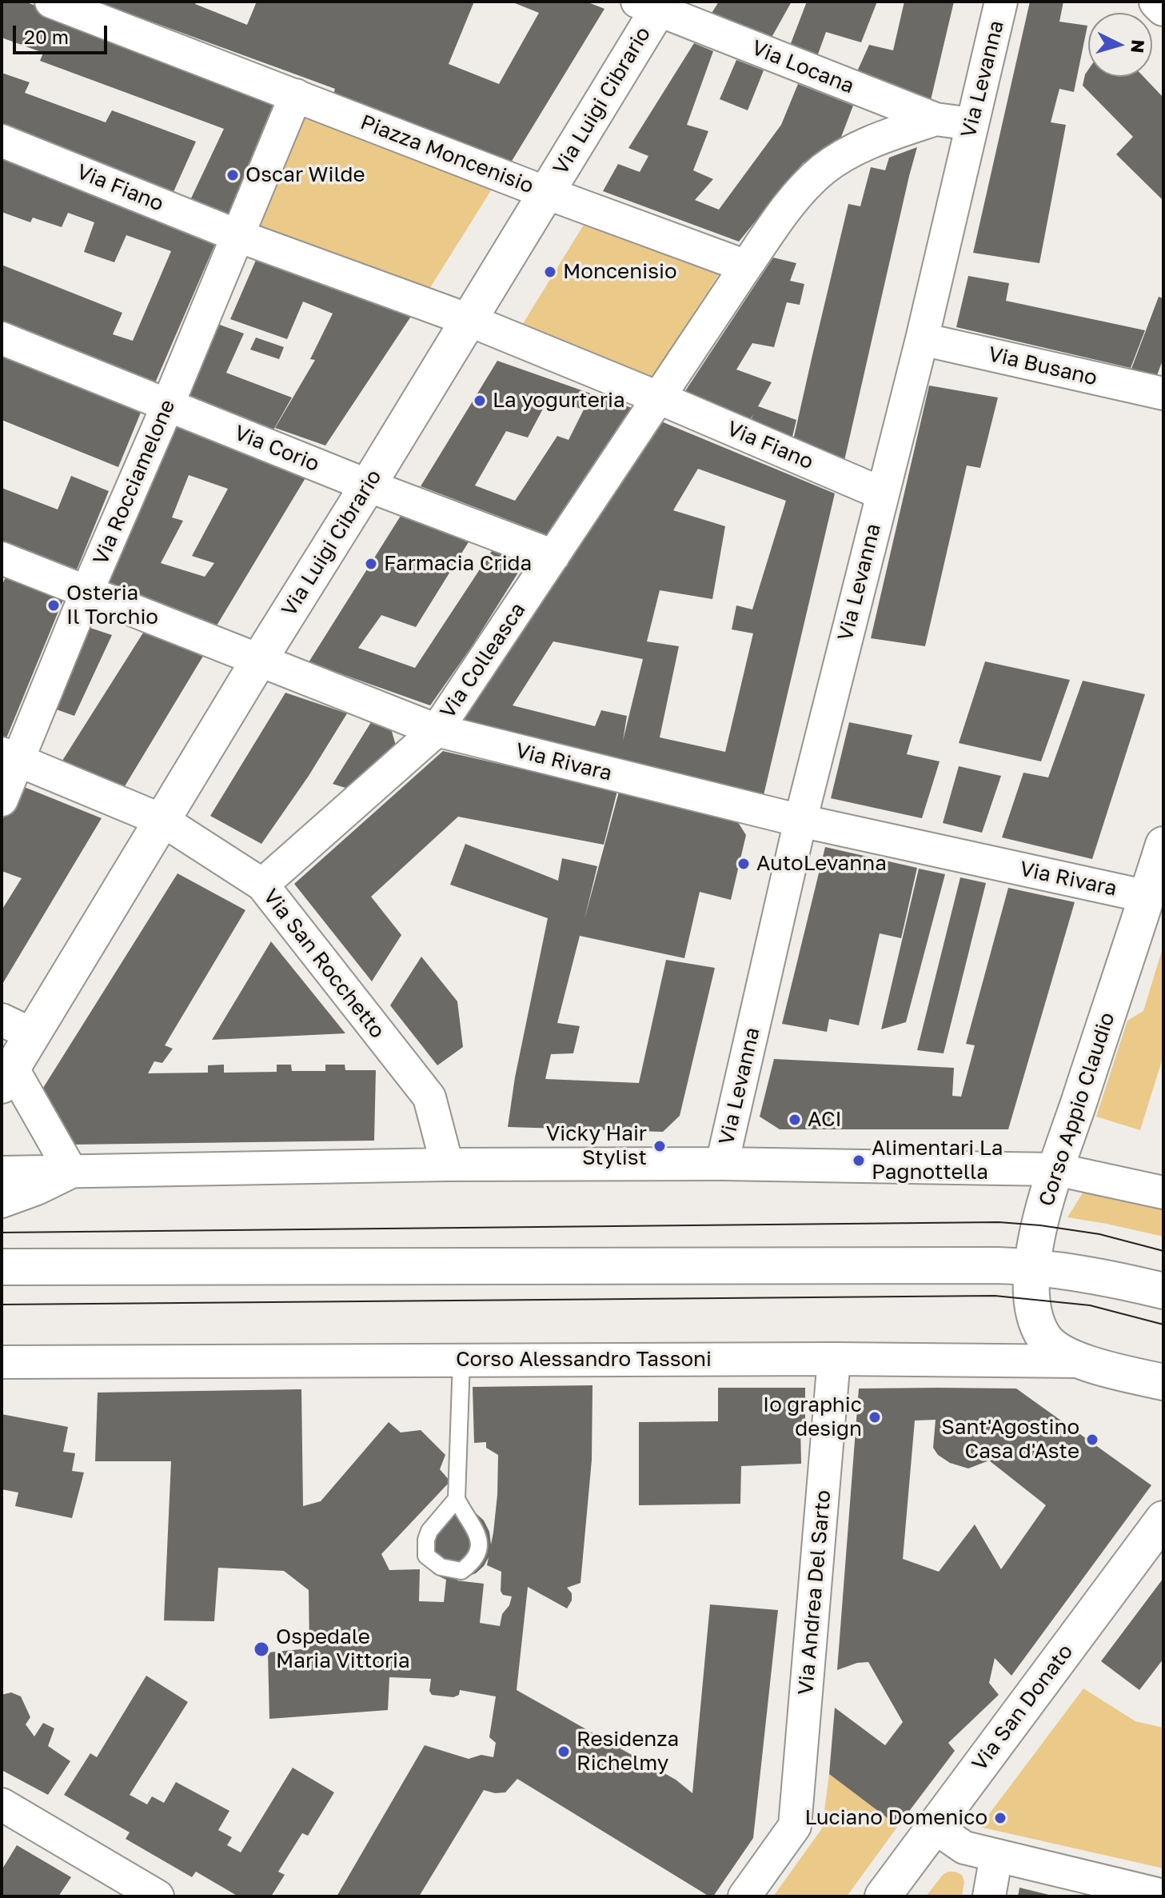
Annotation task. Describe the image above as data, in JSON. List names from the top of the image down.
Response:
{
  "streets": {
    "street": [
      "Via Locana",
      "Via Levanna",
      "Via Luigi Cibrario",
      "Piazza Moncenisio",
      "Via Fiano",
      "Via Busano",
      "Via Corio",
      "Via Rocciamelone",
      "Via Colleasca",
      "Via Rivara",
      "Via San Rocchetto",
      "Corso Appio Claudio",
      "Corso Alessandro Tassoni",
      "Via Andrea Del Sarto",
      "Via San Donato"
    ]
  },
  "crossings": [
    ["Via Locana", "Via Levanna"],
    ["Via Locana", "Via Luigi Cibrario"],
    ["Via Levanna", "Via Fiano"],
    ["Via Levanna", "Via Busano"],
    ["Via Levanna", "Via Rivara"],
    ["Via Luigi Cibrario", "Piazza Moncenisio"],
    ["Via Luigi Cibrario", "Via Corio"],
    ["Via Luigi Cibrario", "Via Rivara"],
    ["Via Luigi Cibrario", "Via San Rocchetto"],
    ["Via Fiano", "Via Rocciamelone"],
    ["Via Fiano", "Via Colleasca"],
    ["Via Corio", "Via Rocciamelone"],
    ["Via Corio", "Via Colleasca"],
    ["Via Rocciamelone", "Via Rivara"],
    ["Via Rocciamelone", "Via San Rocchetto"],
    ["Via Colleasca", "Via Rivara"],
    ["Via Colleasca", "Via San Rocchetto"],
    ["Via Rivara", "Corso Appio Claudio"],
    ["Corso Appio Claudio", "Corso Alessandro Tassoni"],
    ["Corso Alessandro Tassoni", "Via Andrea Del Sarto"]
  ],
  "places": [
    "Oscar Wilde",
    "Moncenisio",
    "La yogurteria",
    "Farmacia Crida",
    "Osteria Il Torchio",
    "AutoLevanna",
    "ACI",
    "Vicky Hair Stylist",
    "Alimentari La Pagnottella",
    "Io graphic design",
    "Sant'Agostino Casa d'Aste",
    "Ospedale Maria Vittoria",
    "Residenza Richelmy",
    "Luciano Domenico"
  ],
  "scale_bar": "20 m",
  "north": "right"
}
